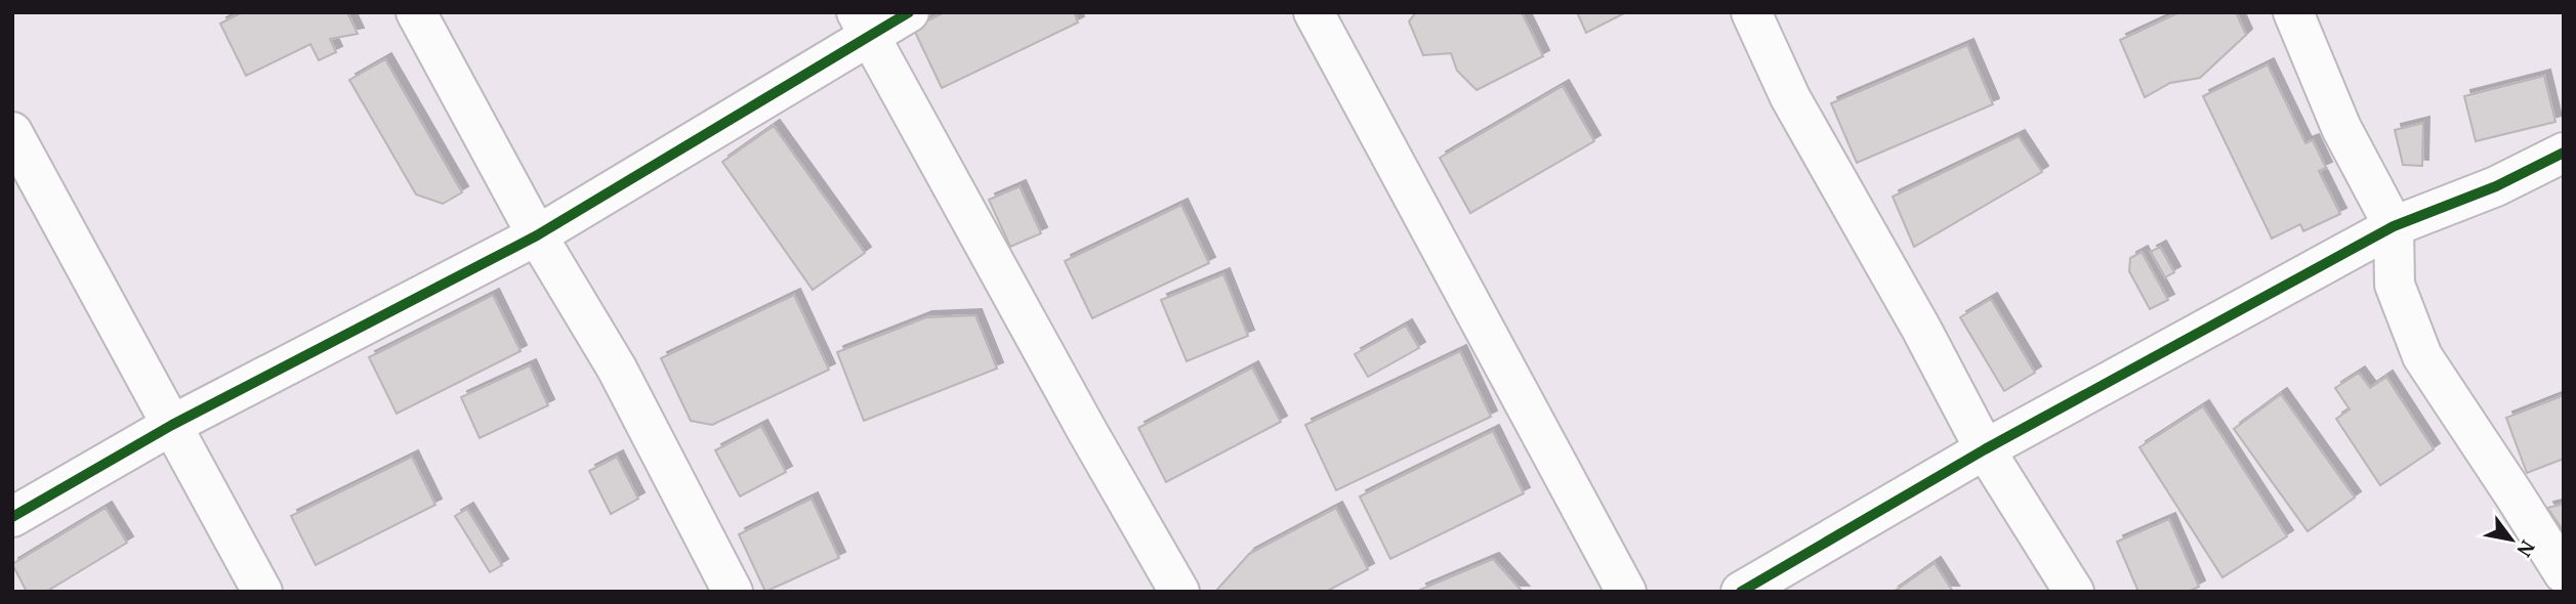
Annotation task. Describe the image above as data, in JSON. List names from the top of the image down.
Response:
{
  "north": "bottom right"
}
